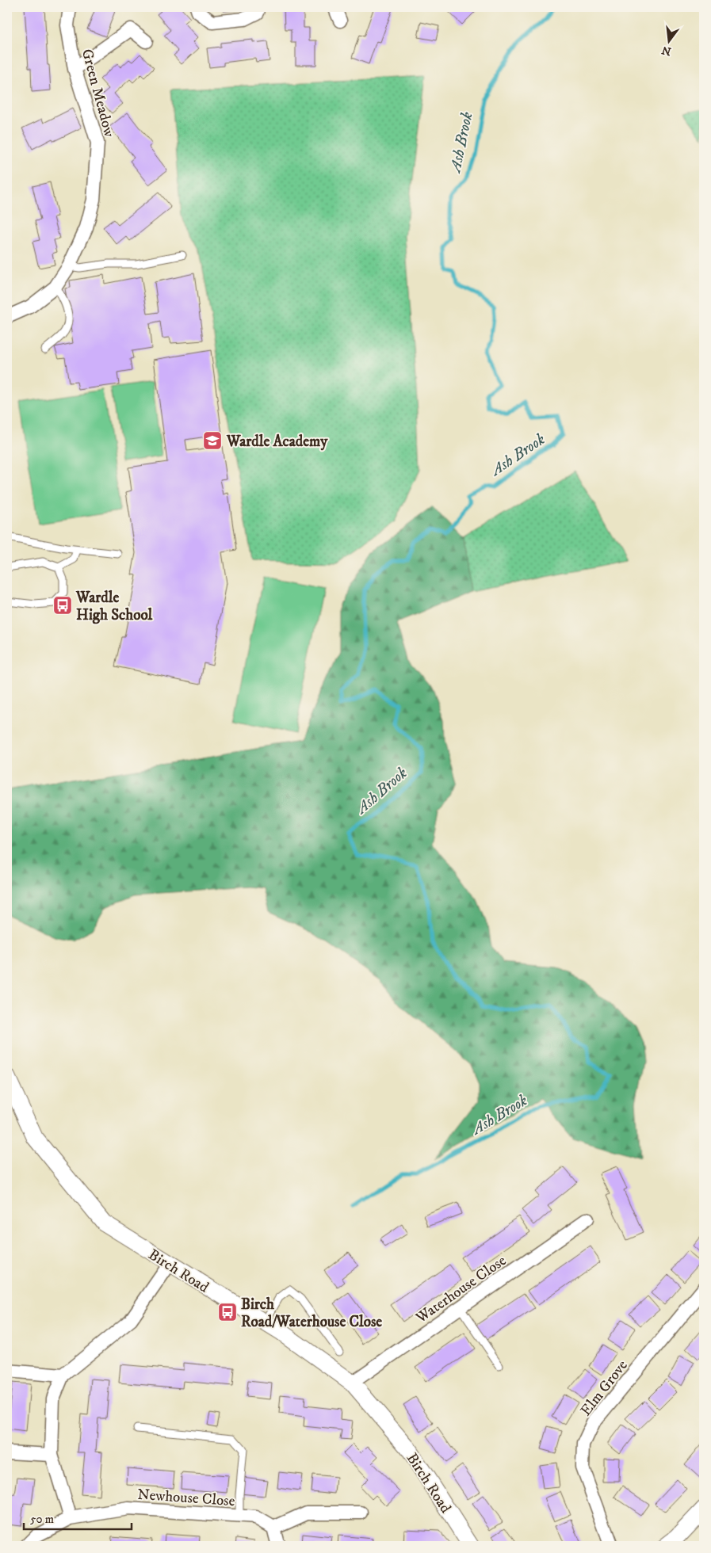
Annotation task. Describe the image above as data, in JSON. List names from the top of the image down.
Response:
{
  "streets": {
    "street": [
      "Green Meadow",
      "Birch Road",
      "Waterhouse Close",
      "Elm Grove",
      "Newhouse Close"
    ]
  },
  "crossings": [
    ["Birch Road", "Waterhouse Close"]
  ],
  "water": ["Ash Brook"],
  "places": {
    "school or university": ["Wardle Academy"],
    "bus stop": ["Wardle High School", "Birch Road/Waterhouse Close"]
  },
  "scale_bar": "50 m",
  "north": "bottom"
}
